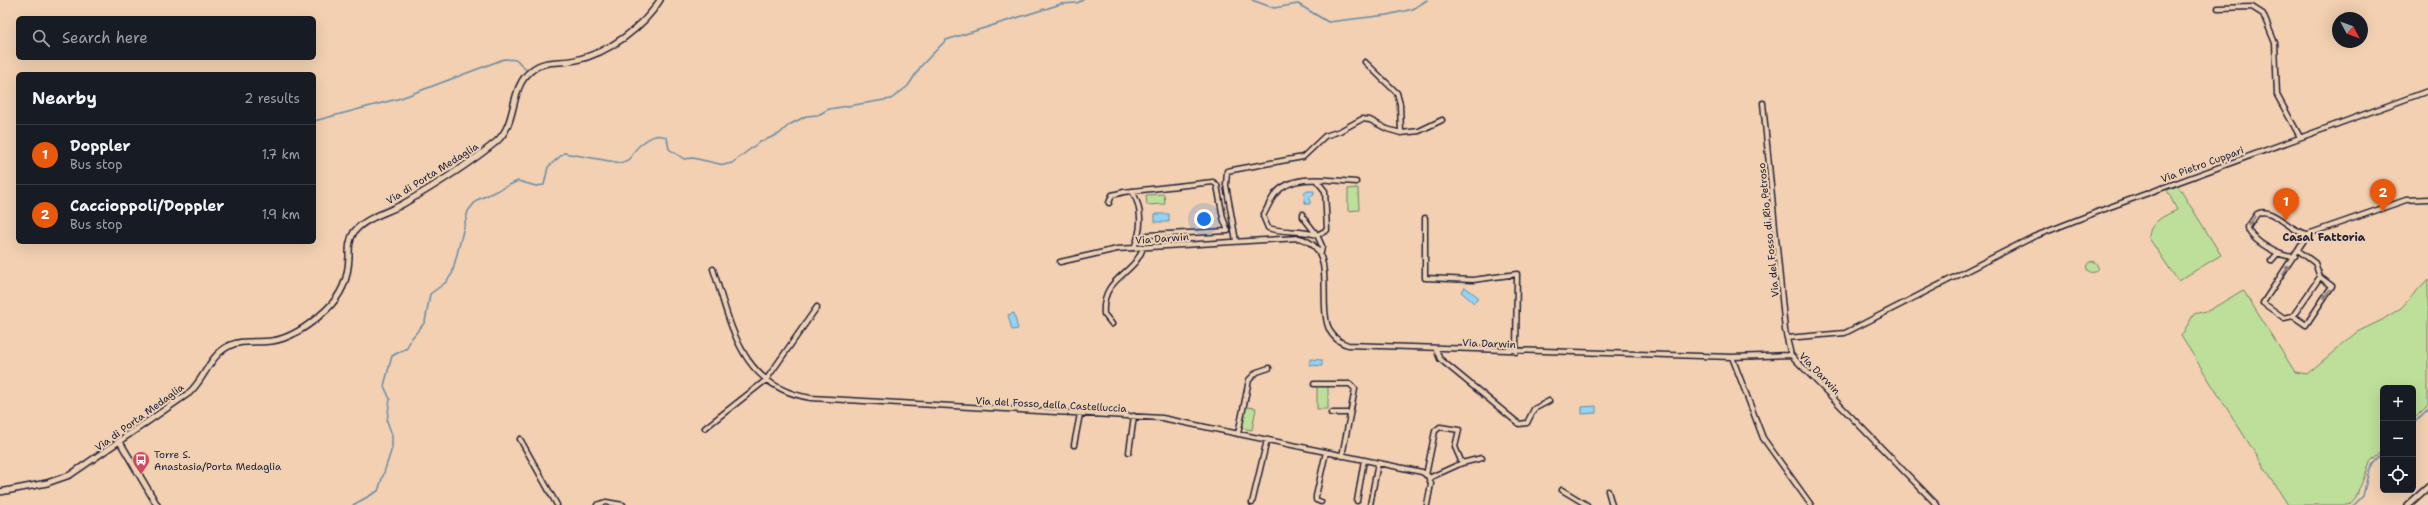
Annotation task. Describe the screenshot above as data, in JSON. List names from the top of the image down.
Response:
{
  "streets": {
    "street": [
      "Via Pietro Cuppari",
      "Via di Porta Medaglia",
      "Via del Fosso di Rio Petroso",
      "Via Darwin",
      "Via del Fosso della Castelluccia"
    ]
  },
  "crossings": [
    ["Via Pietro Cuppari", "Via del Fosso di Rio Petroso"],
    ["Via del Fosso di Rio Petroso", "Via Darwin"]
  ],
  "districts": ["Casal Fattoria"],
  "places": {
    "bus stop": ["Torre S. Anastasia/Porta Medaglia"]
  },
  "north": "bottom right",
  "page": {
    "search": "Search here",
    "heading": ["Nearby", "2 results"],
    "list": [
      {
        "mark": "1",
        "name": "Doppler",
        "note": "Bus stop",
        "value": "1.7 km"
      },
      {
        "mark": "2",
        "name": "Caccioppoli/Doppler",
        "note": "Bus stop",
        "value": "1.9 km"
      }
    ],
    "pins": ["2", "1"],
    "map_buttons": ["+", "−"]
  }
}
